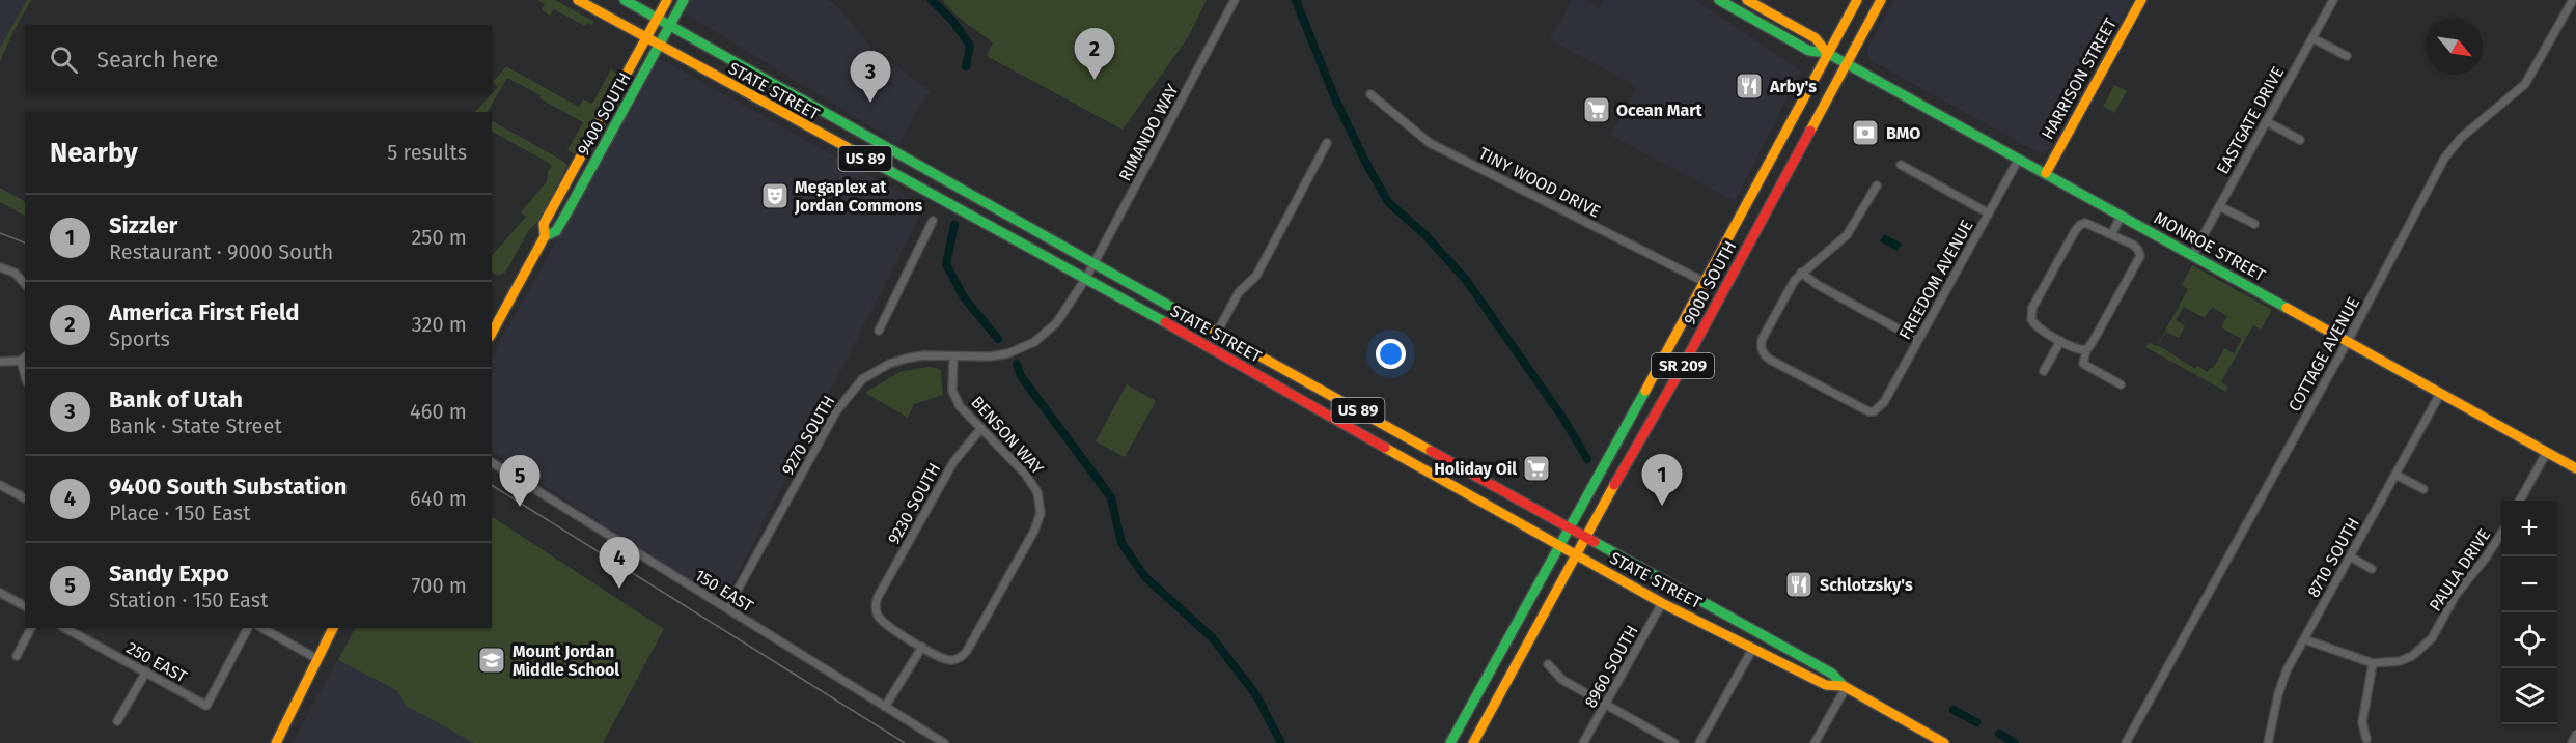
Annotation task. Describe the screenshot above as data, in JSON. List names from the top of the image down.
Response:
{
  "streets": {
    "main road": [
      "HARRISON STREET",
      "STATE STREET",
      "9400 SOUTH",
      "US 89",
      "MONROE STREET",
      "9000 SOUTH",
      "SR 209"
    ],
    "street": [
      "EASTGATE DRIVE",
      "RIMANDO WAY",
      "TINY WOOD DRIVE",
      "FREEDOM AVENUE",
      "COTTAGE AVENUE",
      "9270 SOUTH",
      "BENSON WAY",
      "9230 SOUTH",
      "8710 SOUTH",
      "PAULA DRIVE",
      "150 EAST",
      "250 EAST",
      "8960 SOUTH"
    ]
  },
  "crossings": [
    ["HARRISON STREET", "MONROE STREET"],
    ["STATE STREET", "9400 SOUTH"],
    ["STATE STREET", "RIMANDO WAY"],
    ["STATE STREET", "9000 SOUTH"],
    ["STATE STREET", "9270 SOUTH"],
    ["STATE STREET", "8960 SOUTH"],
    ["EASTGATE DRIVE", "MONROE STREET"],
    ["RIMANDO WAY", "9270 SOUTH"],
    ["TINY WOOD DRIVE", "9000 SOUTH"],
    ["MONROE STREET", "FREEDOM AVENUE"],
    ["MONROE STREET", "9000 SOUTH"],
    ["MONROE STREET", "COTTAGE AVENUE"],
    ["MONROE STREET", "8710 SOUTH"],
    ["9270 SOUTH", "BENSON WAY"],
    ["9270 SOUTH", "150 EAST"],
    ["BENSON WAY", "9230 SOUTH"],
    ["8710 SOUTH", "PAULA DRIVE"]
  ],
  "places": {
    "restaurant": ["Arby's", "Schlotzsky's"],
    "supermarket": ["Ocean Mart", "Holiday Oil"],
    "bank": ["BMO"],
    "theatre": ["Megaplex at Jordan Commons"],
    "school or university": ["Mount Jordan Middle School"]
  },
  "north": "bottom right",
  "page": {
    "search": "Search here",
    "pins": [
      "2",
      "3",
      "1",
      "5",
      "4"
    ],
    "heading": ["Nearby", "5 results"],
    "list": [
      {
        "mark": "1",
        "name": "Sizzler",
        "note": "Restaurant · 9000 South",
        "value": "250 m"
      },
      {
        "mark": "2",
        "name": "America First Field",
        "note": "Sports",
        "value": "320 m"
      },
      {
        "mark": "3",
        "name": "Bank of Utah",
        "note": "Bank · State Street",
        "value": "460 m"
      },
      {
        "mark": "4",
        "name": "9400 South Substation",
        "note": "Place · 150 East",
        "value": "640 m"
      },
      {
        "mark": "5",
        "name": "Sandy Expo",
        "note": "Station · 150 East",
        "value": "700 m"
      }
    ],
    "map_buttons": ["+", "−"]
  }
}
